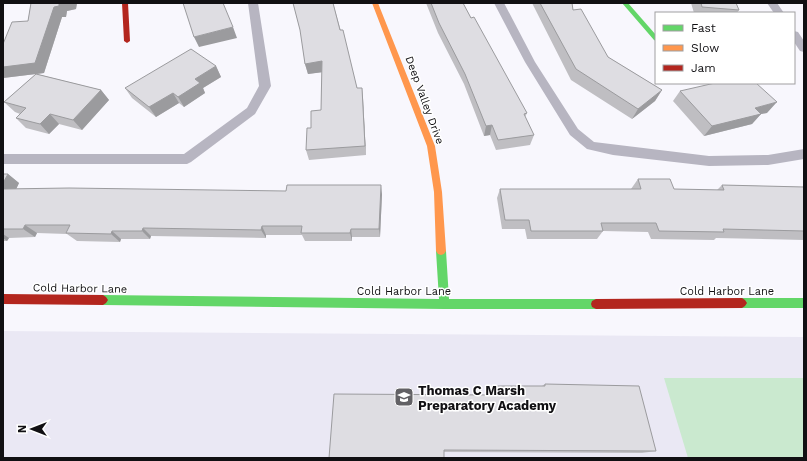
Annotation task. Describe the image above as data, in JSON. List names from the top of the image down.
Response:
{
  "streets": {
    "street": ["Deep Valley Drive", "Cold Harbor Lane"]
  },
  "crossings": [
    ["Deep Valley Drive", "Cold Harbor Lane"]
  ],
  "places": {
    "school or university": ["Thomas C Marsh Preparatory Academy"]
  },
  "legend": ["Fast", "Slow", "Jam"],
  "north": "left"
}
